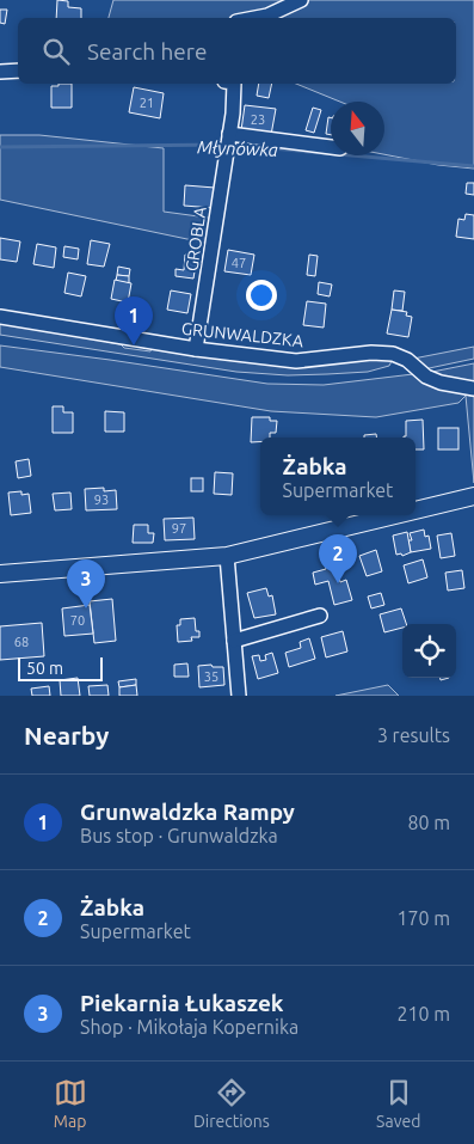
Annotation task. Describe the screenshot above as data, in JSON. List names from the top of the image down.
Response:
{
  "streets": {
    "street": ["GROBLA", "GRUNWALDZKA"]
  },
  "crossings": [
    ["GROBLA", "GRUNWALDZKA"]
  ],
  "water": ["Młynówka"],
  "house_numbers": [
    "21",
    "23",
    "47",
    "93",
    "97",
    "70",
    "68",
    "35"
  ],
  "scale_bar": "50 m",
  "north": "top",
  "page": {
    "search": "Search here",
    "pins": ["1", "2", "3"],
    "popup": ["Żabka", "Supermarket"],
    "scale": "50 m",
    "heading": ["Nearby", "3 results"],
    "list": [
      {
        "mark": "1",
        "name": "Grunwaldzka Rampy",
        "note": "Bus stop · Grunwaldzka",
        "value": "80 m"
      },
      {
        "mark": "2",
        "name": "Żabka",
        "note": "Supermarket",
        "value": "170 m"
      },
      {
        "mark": "3",
        "name": "Piekarnia Łukaszek",
        "note": "Shop · Mikołaja Kopernika",
        "value": "210 m"
      }
    ],
    "nav": ["Map", "Directions", "Saved"]
  }
}
